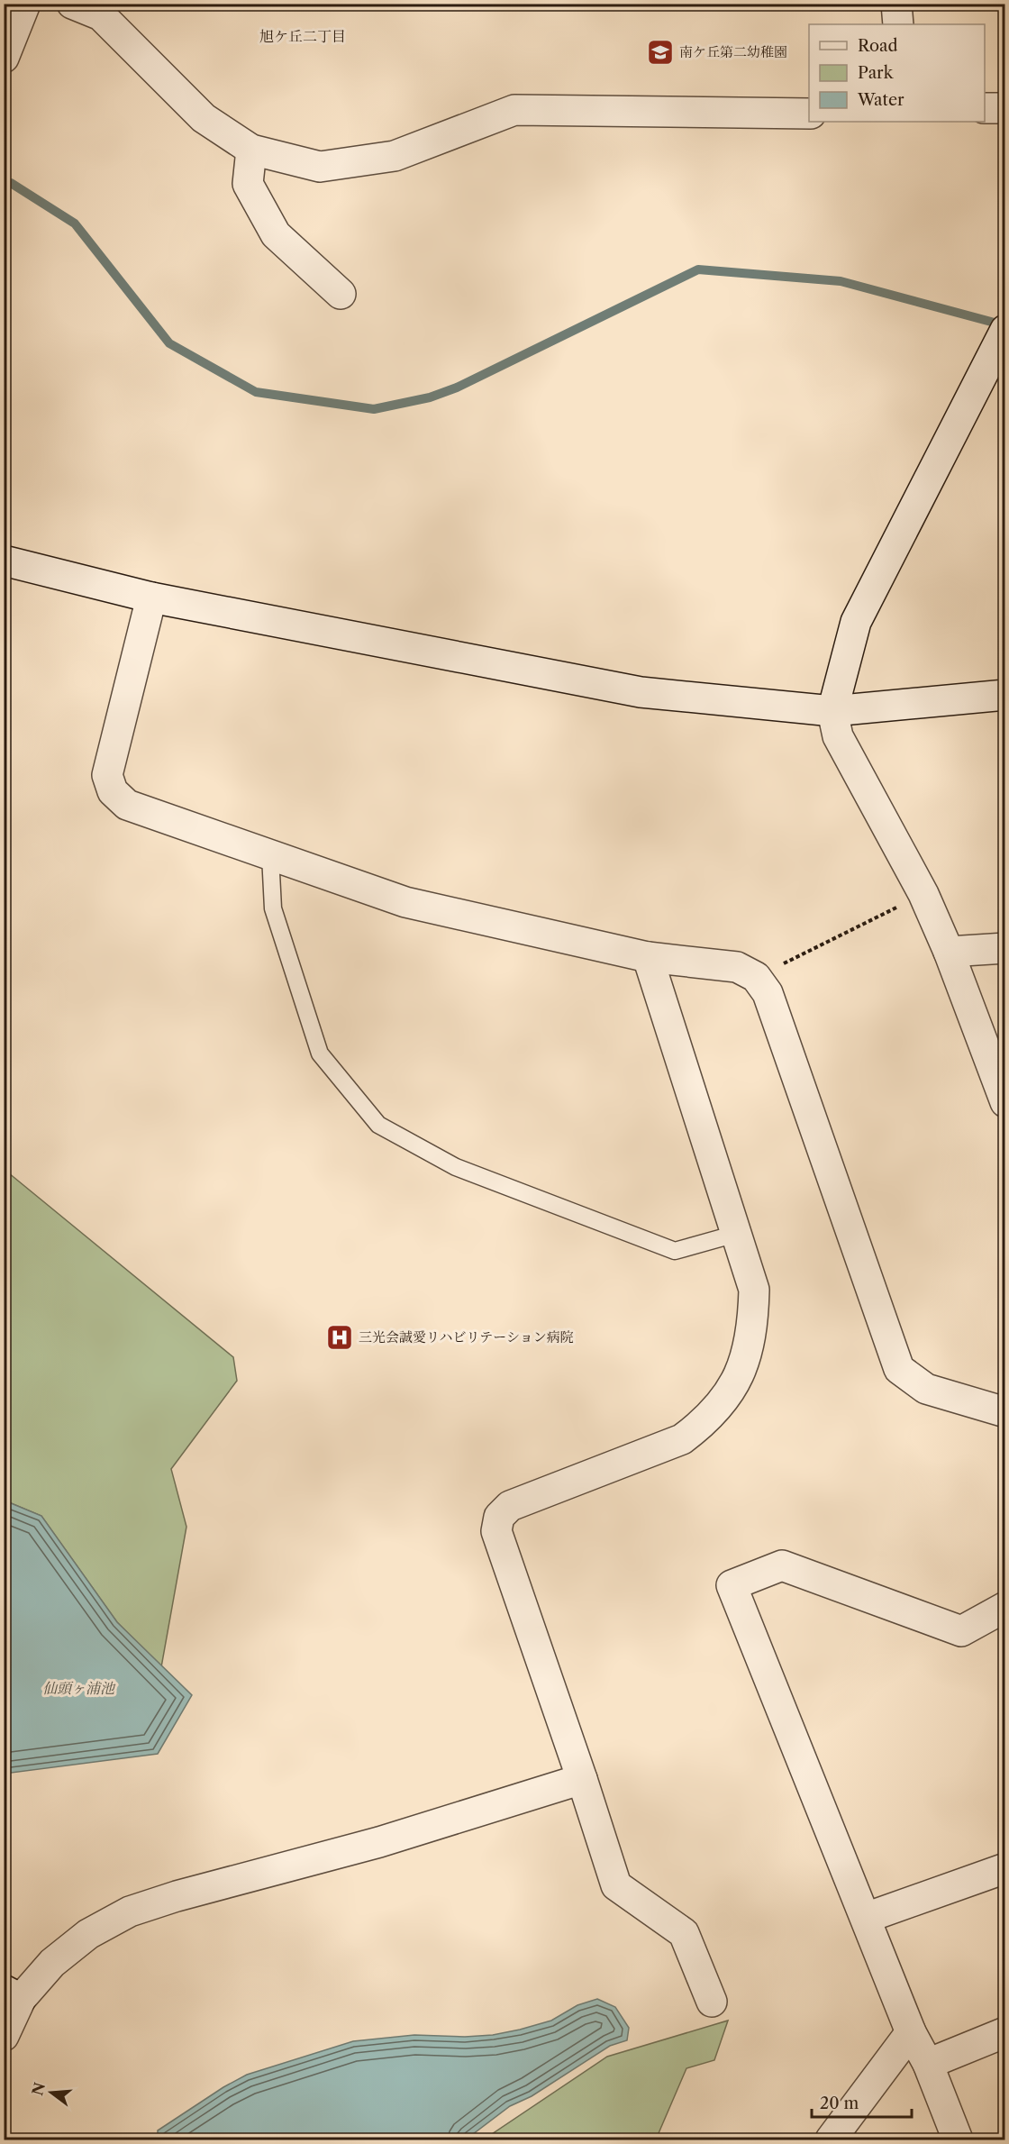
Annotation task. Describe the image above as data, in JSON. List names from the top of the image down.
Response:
{
  "districts": ["旭ケ丘二丁目"],
  "water": ["仙頭ヶ浦池"],
  "places": {
    "school or university": ["南ケ丘第二幼稚園"],
    "hospital": ["三光会誠愛リハビリテーション病院"]
  },
  "legend": ["Road", "Park", "Water"],
  "scale_bar": "20 m",
  "north": "left"
}
